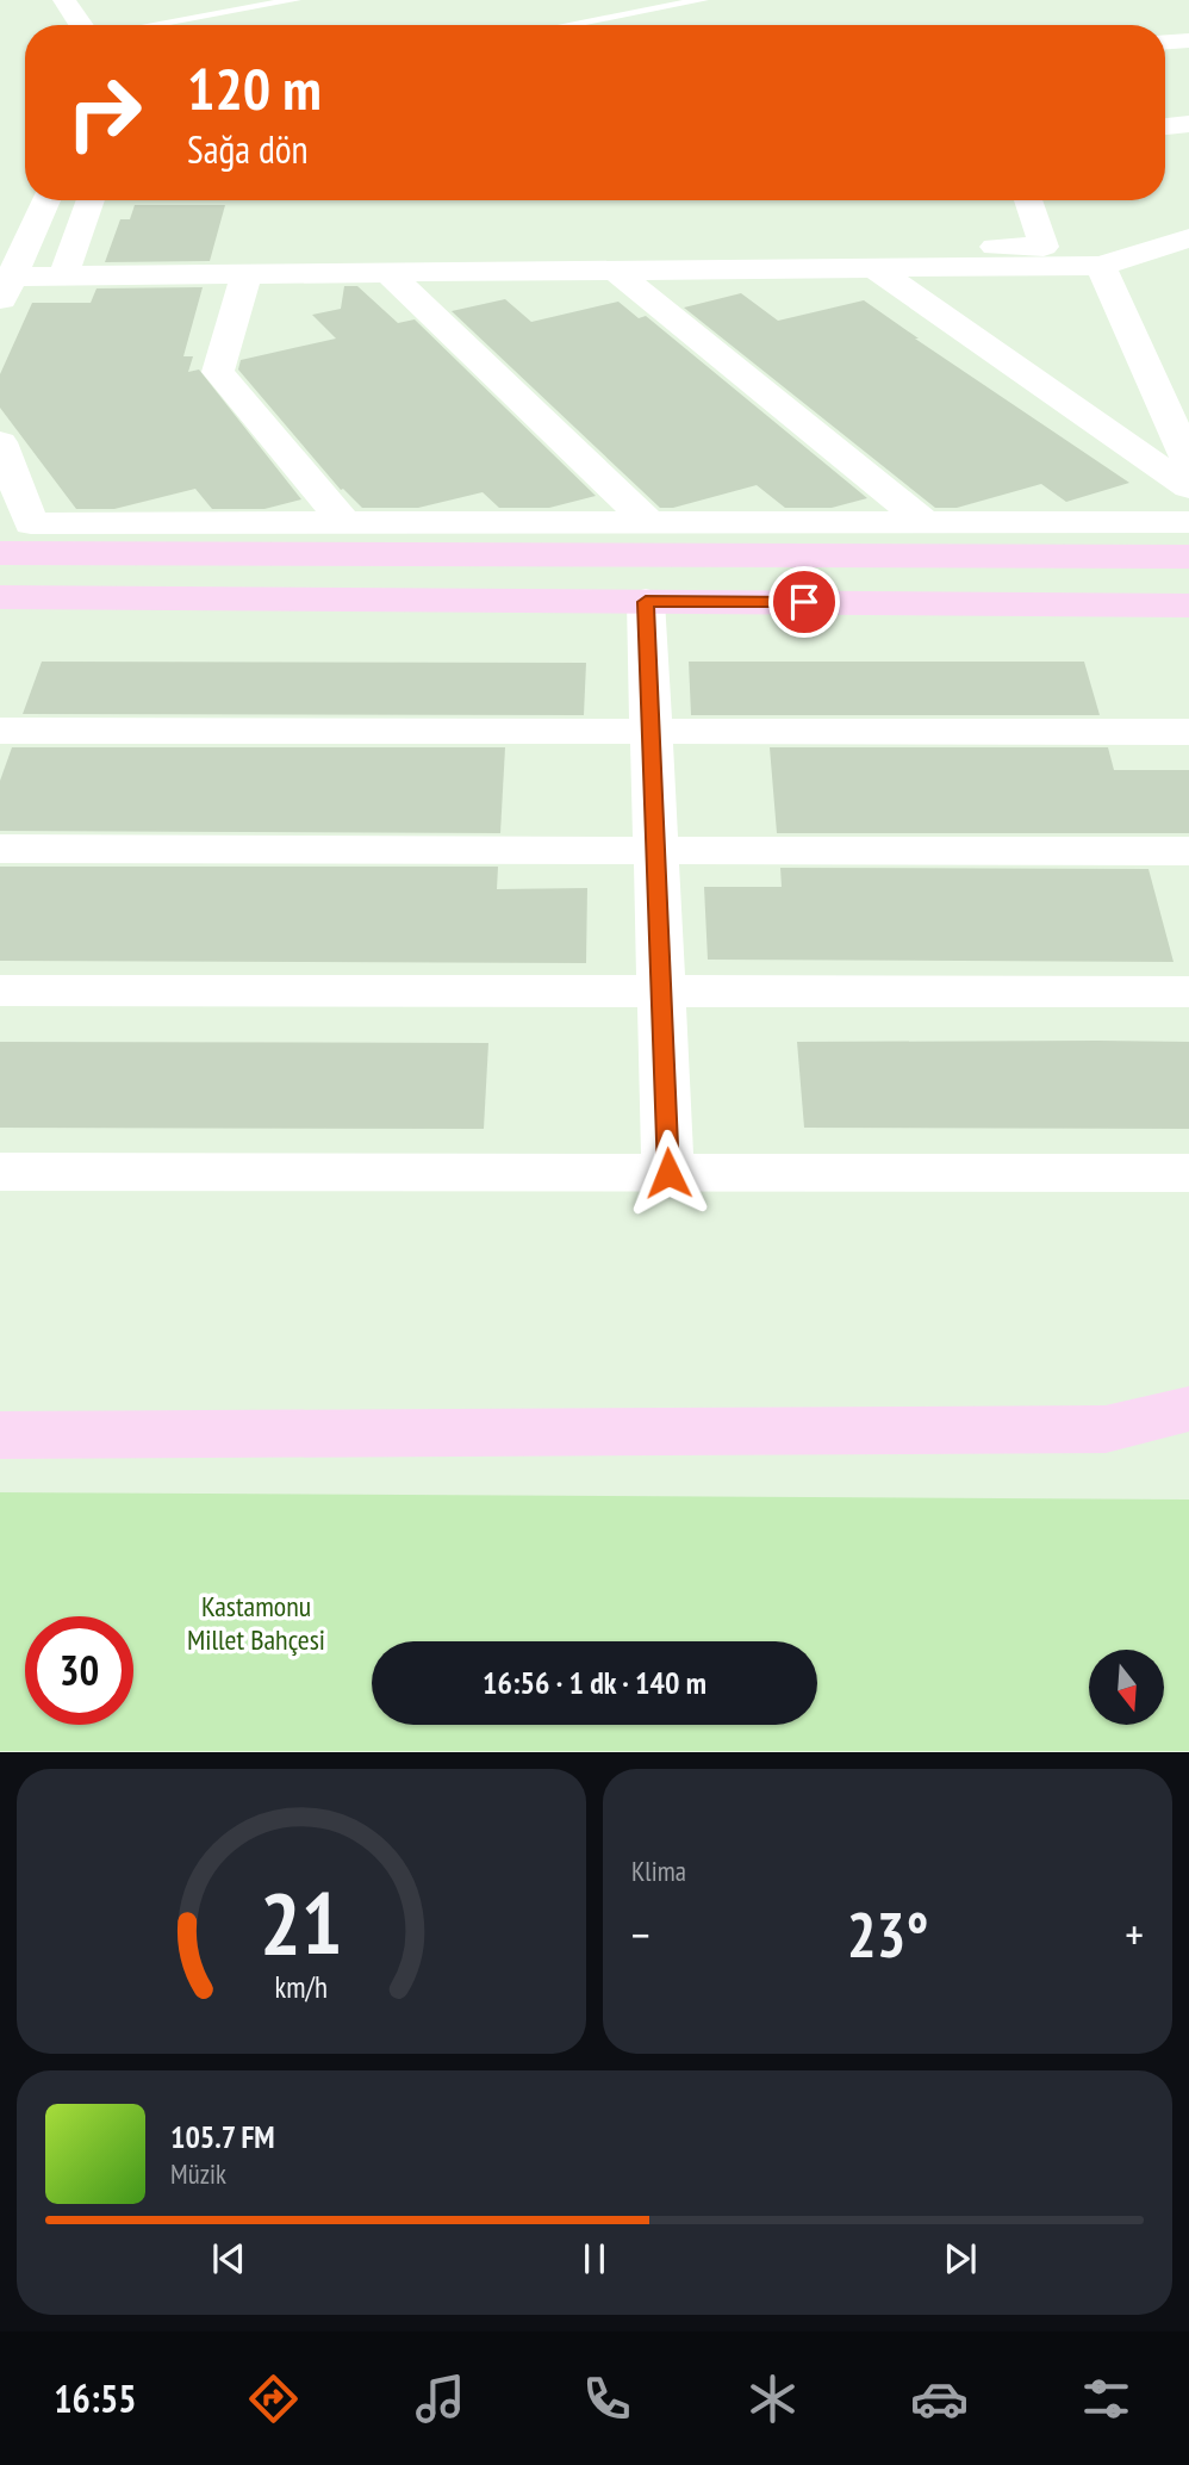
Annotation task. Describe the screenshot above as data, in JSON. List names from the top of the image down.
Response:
{
  "parks": ["Kastamonu Millet Bahçesi"],
  "north": "bottom",
  "page": {
    "turn": ["120 m", "Sağa dön"],
    "limit": "30",
    "trip": "16:56 · 1 dk · 140 m",
    "tile": "Klima",
    "heat": ["−", "23°", "+"],
    "song": ["105.7 FM", "Müzik"],
    "tabs": "16:55",
    "gauge": ["21", "km/h"]
  }
}
